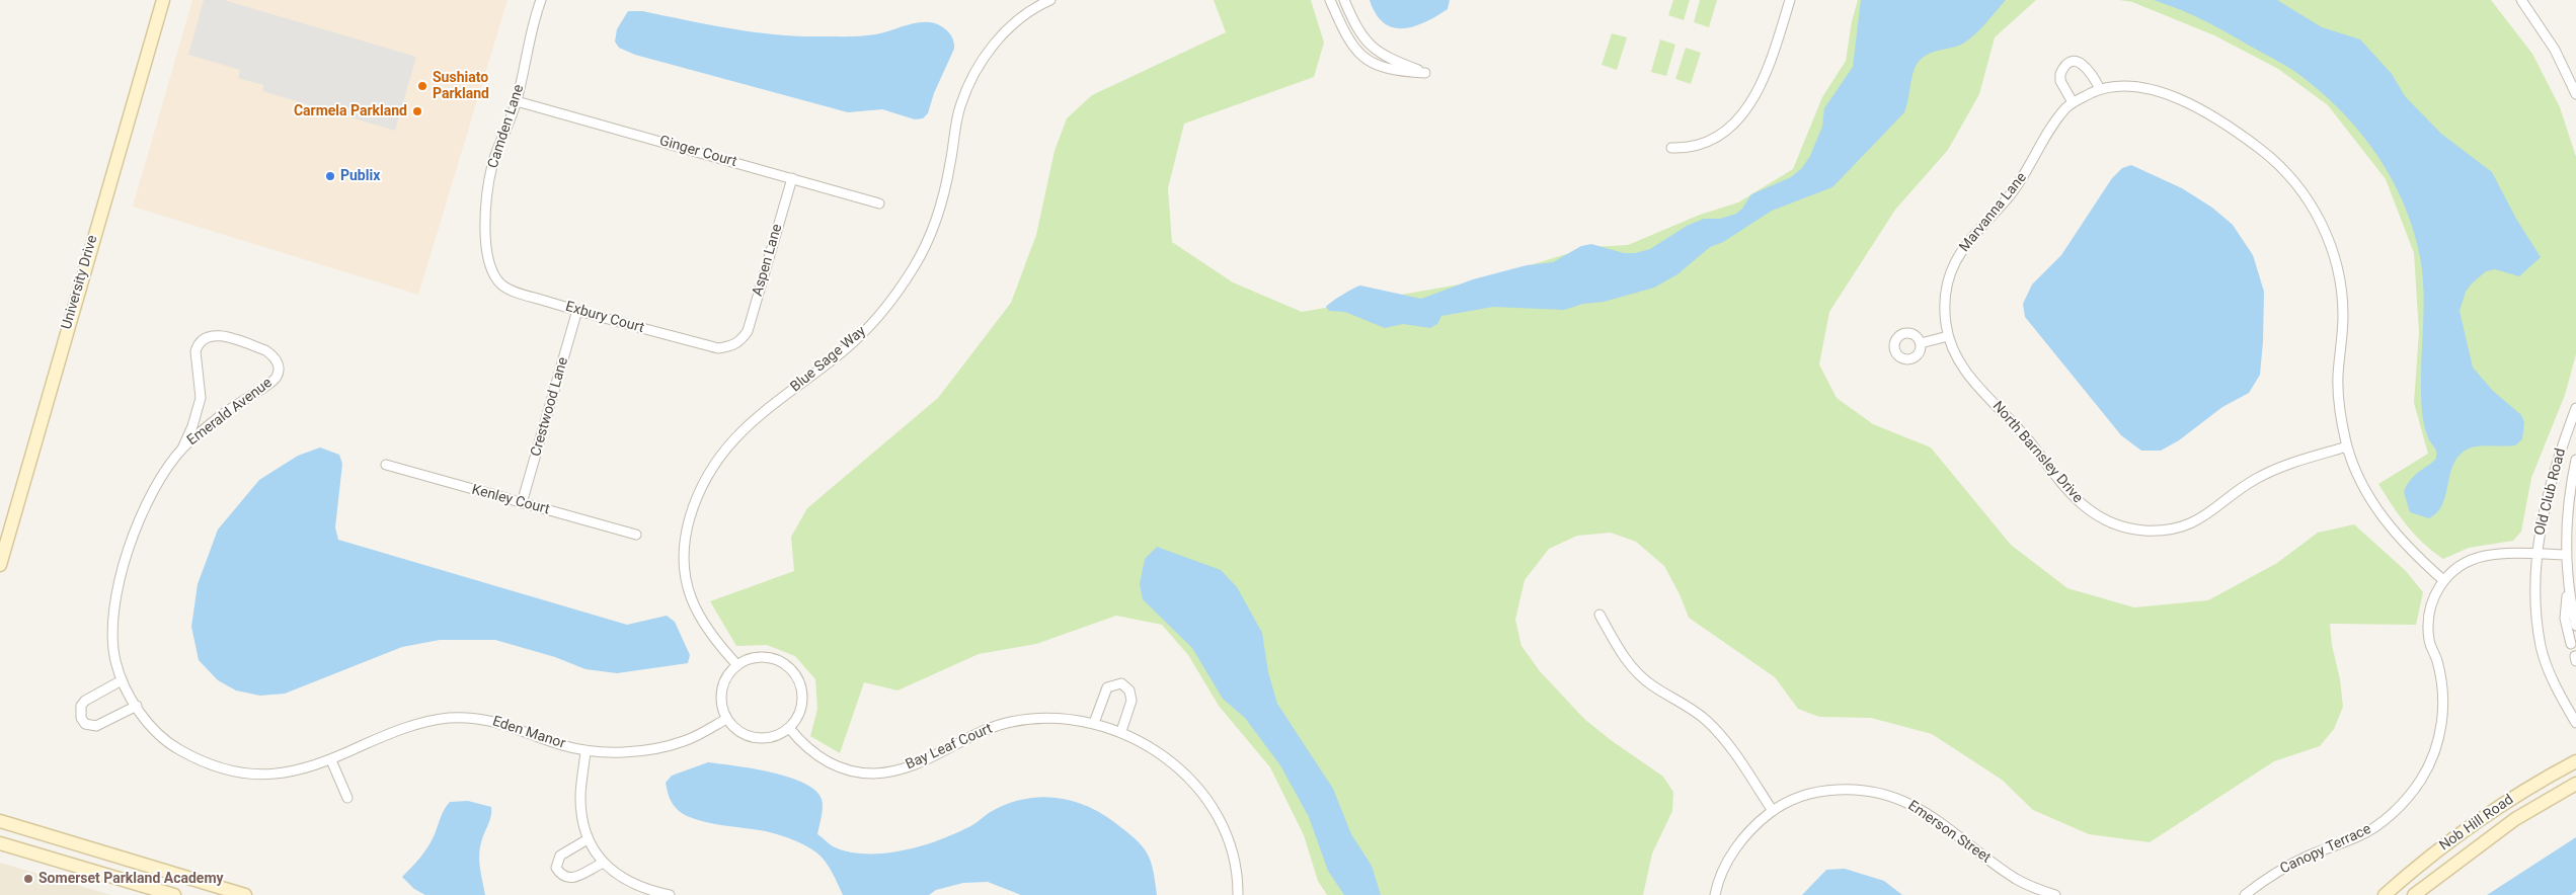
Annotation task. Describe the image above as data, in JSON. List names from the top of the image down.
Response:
{
  "streets": {
    "main road": ["University Drive", "Nob Hill Road"],
    "street": [
      "Camden Lane",
      "Ginger Court",
      "Marvanna Lane",
      "Aspen Lane",
      "Exbury Court",
      "Blue Sage Way",
      "Crestwood Lane",
      "Emerald Avenue",
      "North Barnsley Drive",
      "Old Club Road",
      "Kenley Court",
      "Eden Manor",
      "Bay Leaf Court",
      "Emerson Street",
      "Canopy Terrace"
    ]
  },
  "crossings": [
    ["Camden Lane", "Ginger Court"],
    ["Camden Lane", "Exbury Court"],
    ["Ginger Court", "Aspen Lane"],
    ["Marvanna Lane", "North Barnsley Drive"],
    ["Marvanna Lane", "Canopy Terrace"],
    ["Aspen Lane", "Exbury Court"],
    ["Exbury Court", "Crestwood Lane"],
    ["Blue Sage Way", "Eden Manor"],
    ["Blue Sage Way", "Bay Leaf Court"],
    ["Crestwood Lane", "Kenley Court"],
    ["Emerald Avenue", "Eden Manor"],
    ["Old Club Road", "Canopy Terrace"],
    ["Eden Manor", "Bay Leaf Court"]
  ],
  "places": [
    "Sushiato Parkland",
    "Carmela Parkland",
    "Publix",
    "Somerset Parkland Academy"
  ]
}
